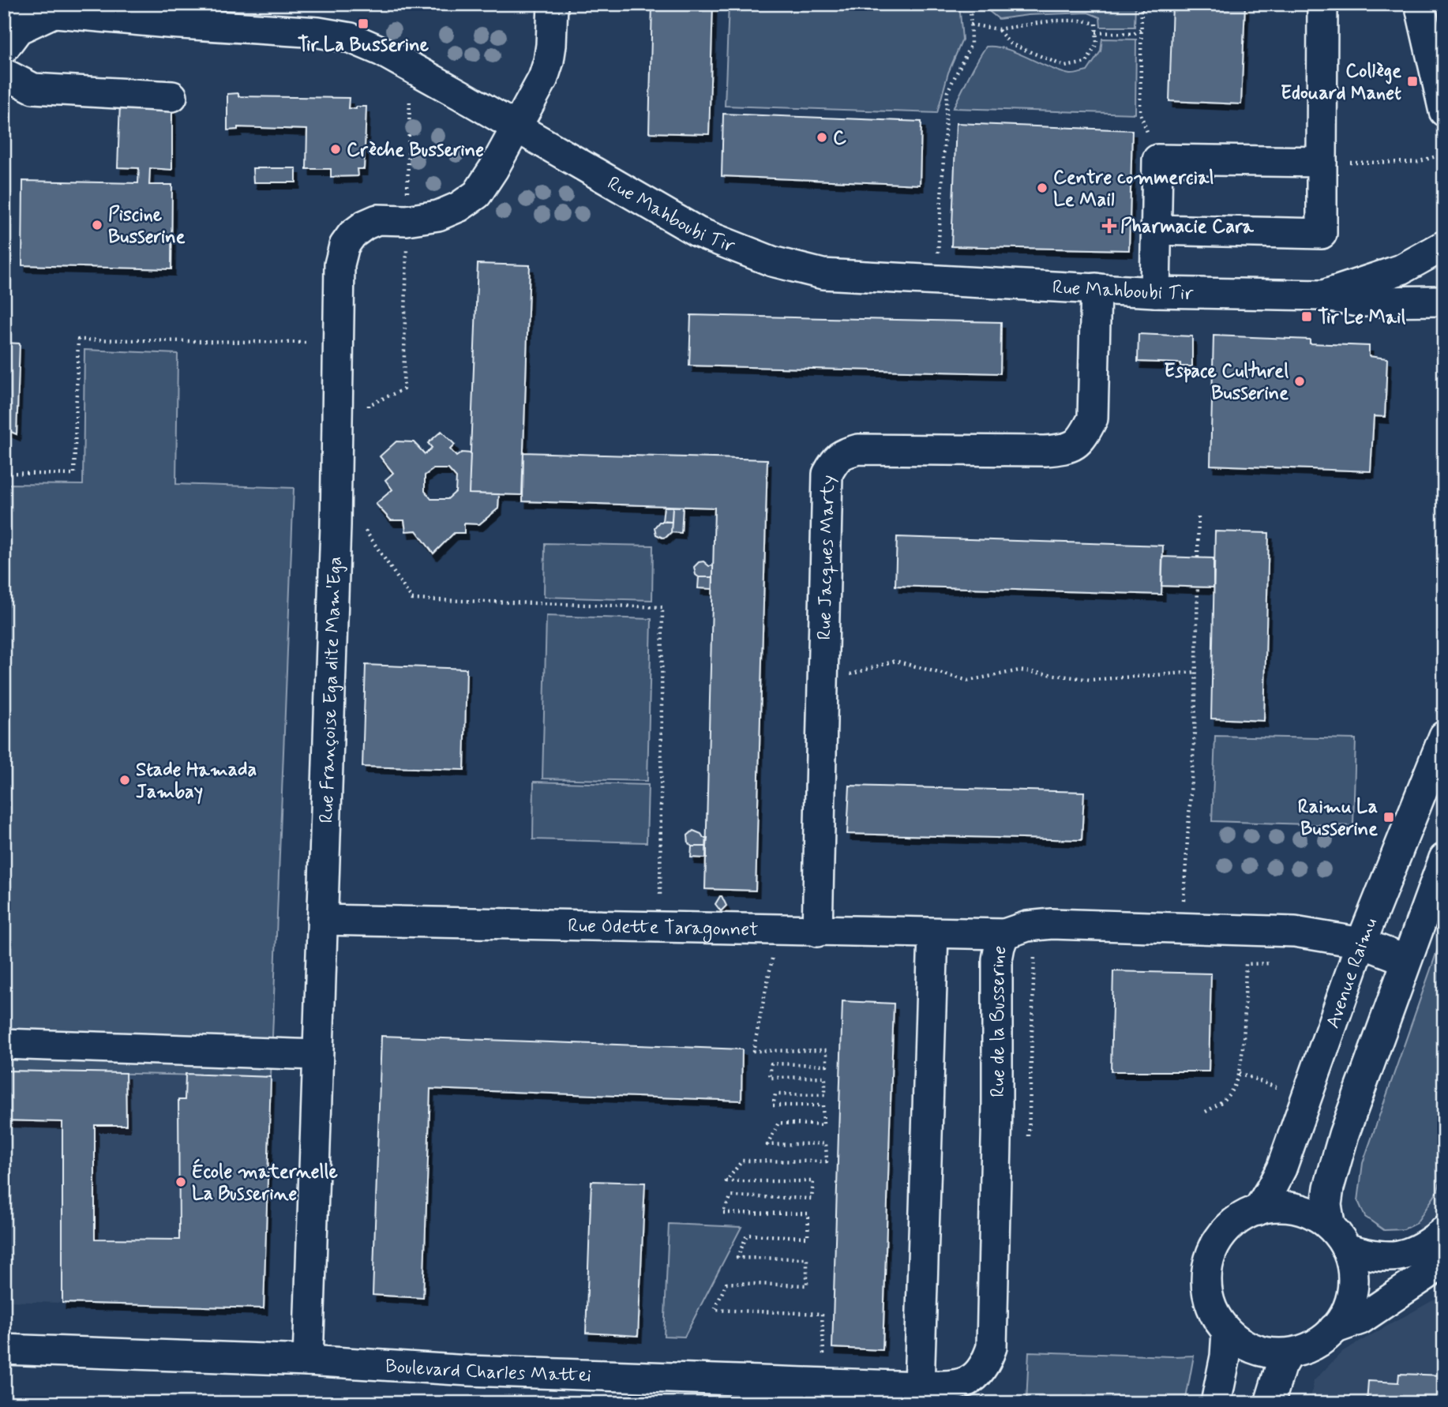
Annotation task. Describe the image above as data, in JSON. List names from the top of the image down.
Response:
{
  "streets": {
    "street": [
      "Rue Mahboubi Tir",
      "Rue Jacques Marty",
      "Rue Françoise Ega dite Mam'Ega",
      "Rue Odette Taragonnet",
      "Avenue Raimu",
      "Rue de la Busserine",
      "Boulevard Charles Mattei"
    ]
  },
  "crossings": [
    ["Rue Mahboubi Tir", "Rue Jacques Marty"],
    ["Rue Mahboubi Tir", "Rue Françoise Ega dite Mam'Ega"],
    ["Rue Jacques Marty", "Rue Odette Taragonnet"],
    ["Rue Françoise Ega dite Mam'Ega", "Rue Odette Taragonnet"],
    ["Rue Françoise Ega dite Mam'Ega", "Boulevard Charles Mattei"],
    ["Rue Odette Taragonnet", "Rue de la Busserine"],
    ["Avenue Raimu", "Rue de la Busserine"],
    ["Rue de la Busserine", "Boulevard Charles Mattei"]
  ],
  "places": {
    "transit": [
      "Tir La Busserine",
      "Collège Edouard Manet",
      "Tir Le Mail",
      "Raimu La Busserine"
    ],
    "other": [
      "C",
      "Crèche Busserine",
      "Centre commercial Le Mail",
      "Piscine Busserine",
      "Espace Culturel Busserine",
      "Stade Hamada Jambay",
      "École maternelle La Busserine"
    ],
    "health": ["Pharmacie Cara"]
  }
}
